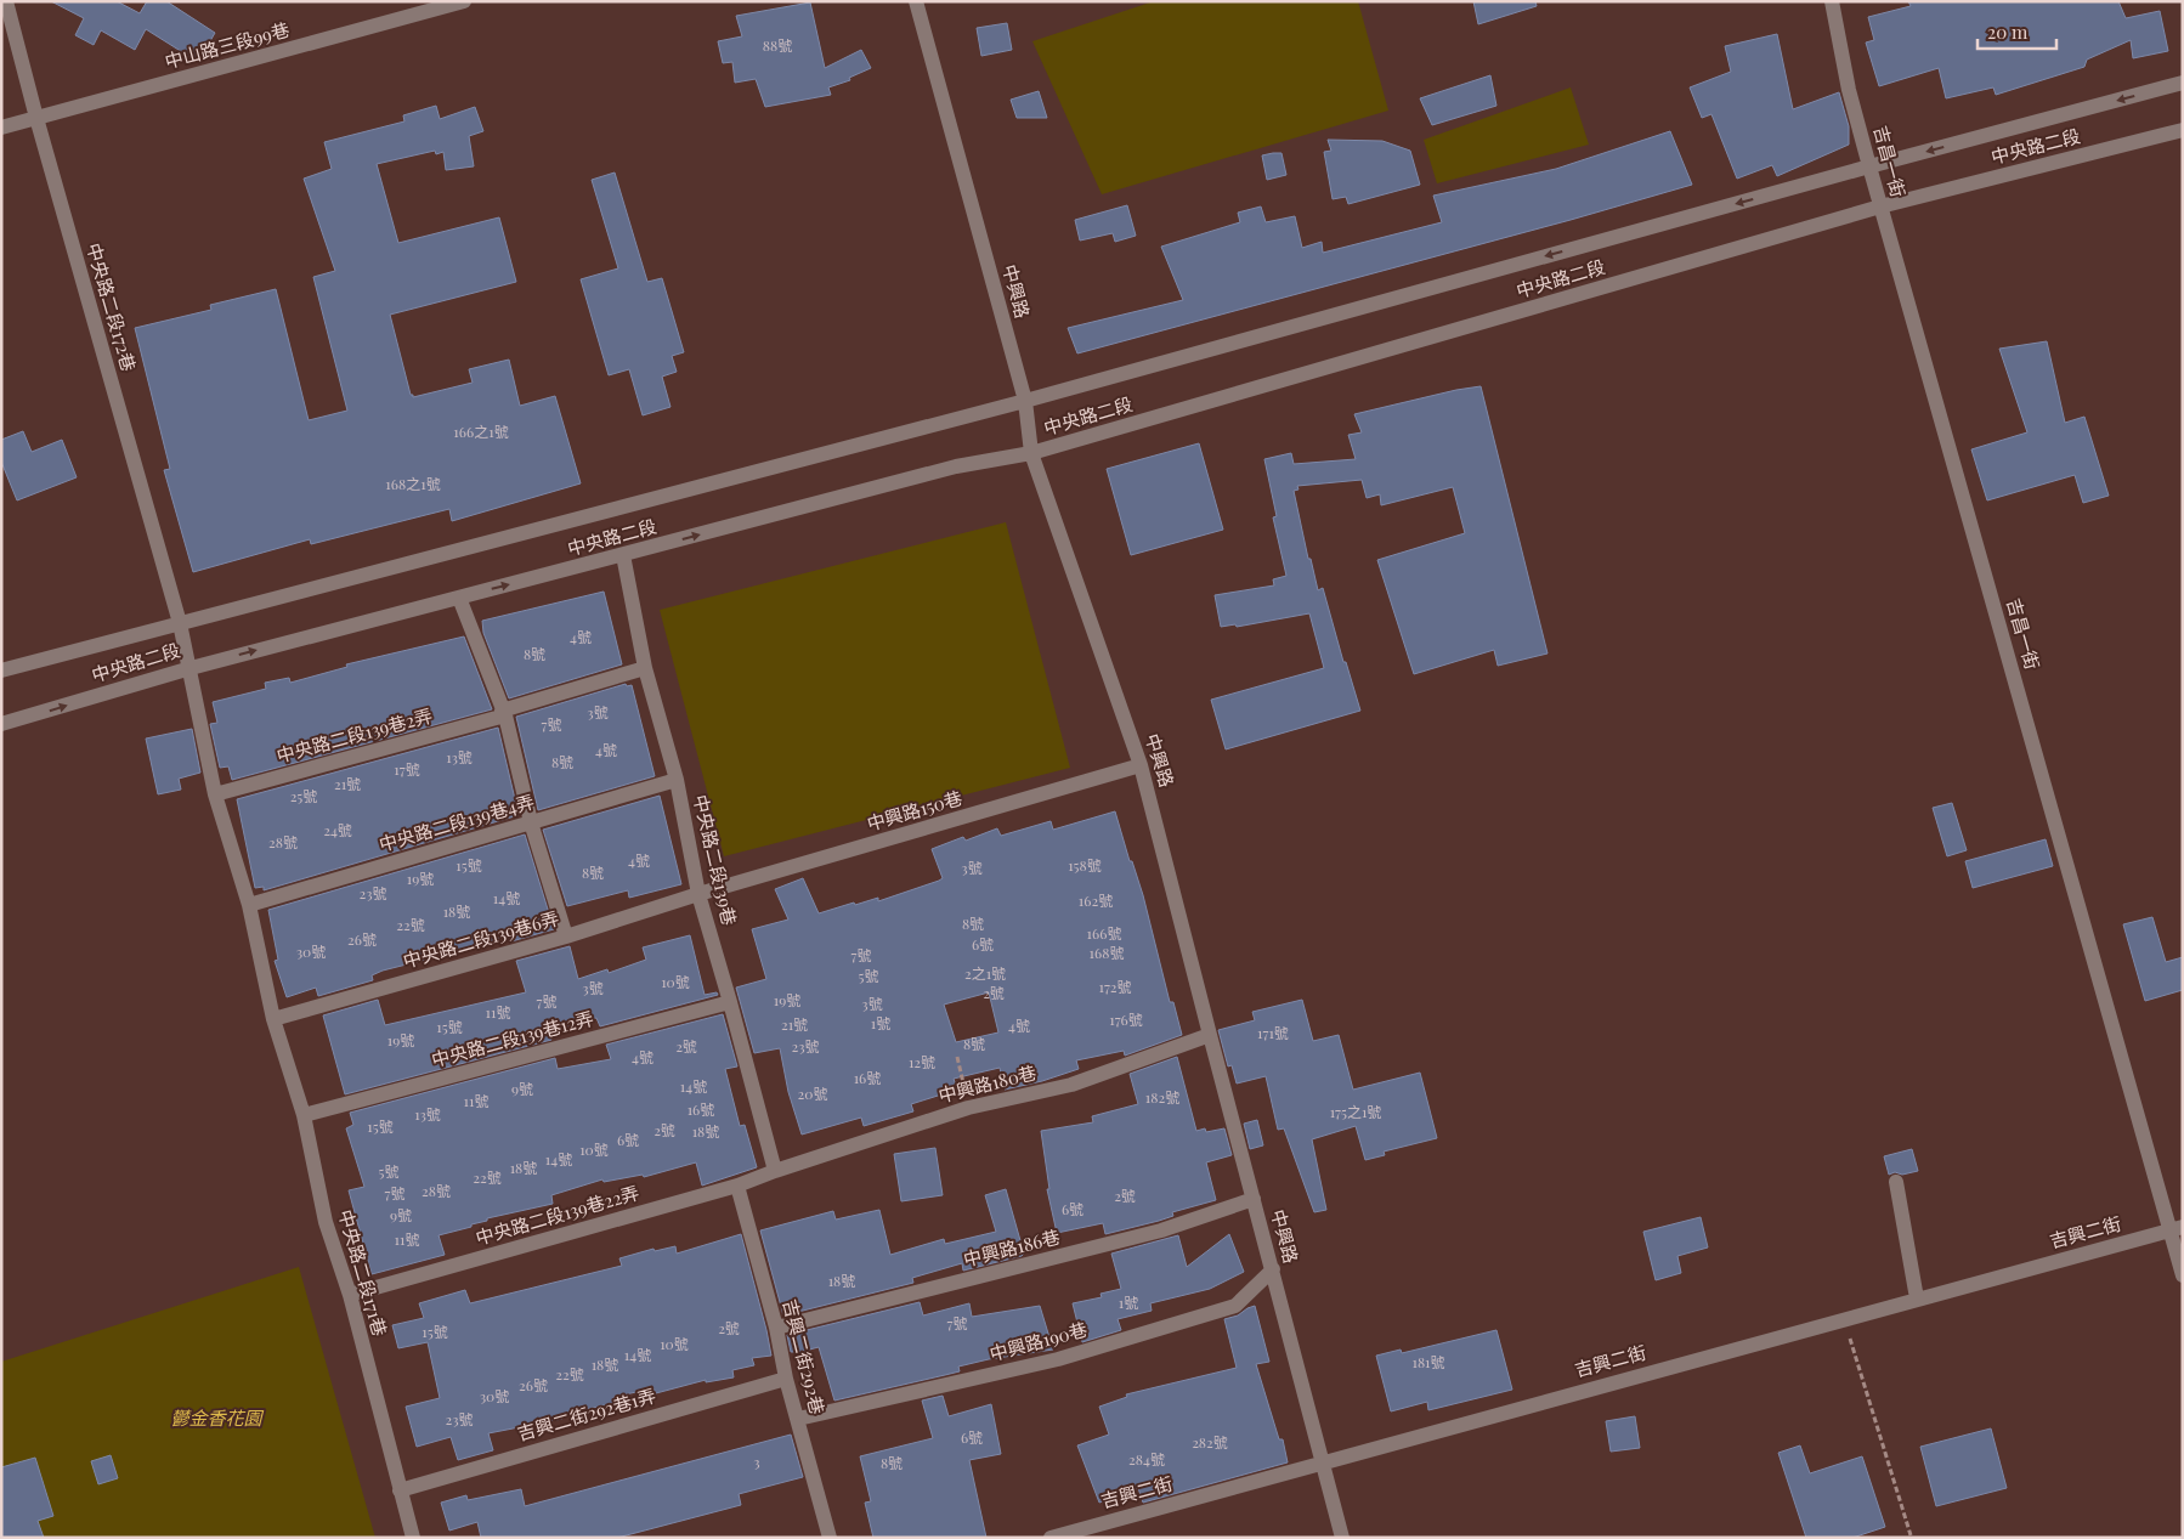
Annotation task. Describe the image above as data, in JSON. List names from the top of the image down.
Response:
{
  "streets": {
    "street": [
      "中山路三段99巷",
      "中央路二段",
      "吉昌一街",
      "中興路",
      "中央路二段172巷",
      "中央路二段139巷2弄",
      "中興路150巷",
      "中央路二段139巷4弄",
      "中央路二段139巷",
      "中央路二段139巷6弄",
      "中央路二段139巷12弄",
      "中興路180巷",
      "中央路二段139巷22弄",
      "吉興二街",
      "中興路186巷",
      "中央路二段171巷",
      "中興路190巷",
      "吉興二街292巷",
      "吉興二街292巷1弄"
    ]
  },
  "crossings": [
    ["中山路三段99巷", "中央路二段172巷"],
    ["中央路二段", "吉昌一街"],
    ["中央路二段", "中興路"],
    ["中央路二段", "中央路二段172巷"],
    ["中央路二段", "中央路二段139巷"],
    ["吉昌一街", "吉興二街"],
    ["中興路", "中興路150巷"],
    ["中興路", "中興路180巷"],
    ["中興路", "吉興二街"],
    ["中興路", "中興路186巷"],
    ["中興路", "中興路190巷"],
    ["中央路二段172巷", "中央路二段139巷2弄"],
    ["中央路二段172巷", "中央路二段171巷"],
    ["中央路二段139巷2弄", "中央路二段139巷"],
    ["中央路二段139巷2弄", "中央路二段171巷"],
    ["中興路150巷", "中央路二段139巷"],
    ["中興路150巷", "中央路二段139巷6弄"],
    ["中央路二段139巷4弄", "中央路二段139巷"],
    ["中央路二段139巷4弄", "中央路二段171巷"],
    ["中央路二段139巷", "中央路二段139巷6弄"],
    ["中央路二段139巷", "中央路二段139巷12弄"],
    ["中央路二段139巷", "中興路180巷"],
    ["中央路二段139巷", "中央路二段139巷22弄"],
    ["中央路二段139巷6弄", "中央路二段171巷"],
    ["中央路二段139巷12弄", "中央路二段171巷"],
    ["中興路180巷", "中央路二段139巷22弄"],
    ["中央路二段139巷22弄", "中央路二段171巷"],
    ["中央路二段139巷22弄", "吉興二街292巷"],
    ["中興路186巷", "吉興二街292巷"],
    ["中央路二段171巷", "吉興二街292巷1弄"],
    ["中興路190巷", "吉興二街292巷"],
    ["吉興二街292巷", "吉興二街292巷1弄"]
  ],
  "parks": ["鬱金香花園"],
  "house_numbers": [
    "88號",
    "166之1號",
    "168之1號",
    "4號",
    "8號",
    "3號",
    "7號",
    "4號",
    "13號",
    "8號",
    "17號",
    "21號",
    "25號",
    "24號",
    "28號",
    "4號",
    "15號",
    "158號",
    "3號",
    "8號",
    "19號",
    "23號",
    "14號",
    "162號",
    "18號",
    "8號",
    "22號",
    "166號",
    "26號",
    "6號",
    "30號",
    "168號",
    "7號",
    "2之1號",
    "5號",
    "10號",
    "172號",
    "3號",
    "2號",
    "19號",
    "7號",
    "3號",
    "11號",
    "176號",
    "1號",
    "21號",
    "4號",
    "15號",
    "171號",
    "19號",
    "8號",
    "2號",
    "23號",
    "4號",
    "12號",
    "16號",
    "14號",
    "9號",
    "20號",
    "182號",
    "11號",
    "16號",
    "175之1號",
    "13號",
    "15號",
    "2號",
    "18號",
    "6號",
    "10號",
    "14號",
    "18號",
    "5號",
    "22號",
    "28號",
    "7號",
    "2號",
    "6號",
    "9號",
    "11號",
    "18號",
    "1號",
    "7號",
    "2號",
    "15號",
    "10號",
    "14號",
    "181號",
    "18號",
    "22號",
    "26號",
    "30號",
    "23號",
    "6號",
    "282號",
    "284號",
    "3",
    "8號"
  ],
  "scale_bar": "20 m"
}
